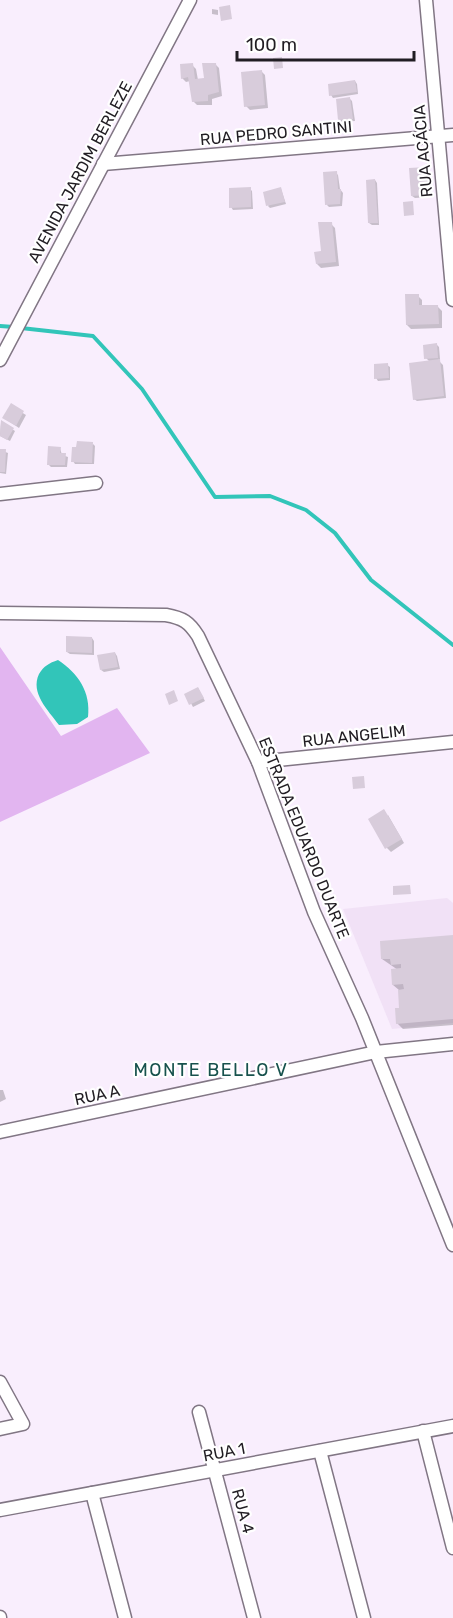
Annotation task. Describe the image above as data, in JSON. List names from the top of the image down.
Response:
{
  "streets": {
    "street": [
      "RUA PEDRO SANTINI",
      "RUA ACÁCIA",
      "AVENIDA JARDIM BERLEZE",
      "RUA ANGELIM",
      "ESTRADA EDUARDO DUARTE",
      "RUA A",
      "RUA 1",
      "RUA 4"
    ]
  },
  "crossings": [
    ["RUA PEDRO SANTINI", "RUA ACÁCIA"],
    ["RUA PEDRO SANTINI", "AVENIDA JARDIM BERLEZE"],
    ["RUA ANGELIM", "ESTRADA EDUARDO DUARTE"],
    ["ESTRADA EDUARDO DUARTE", "RUA A"],
    ["RUA 1", "RUA 4"]
  ],
  "districts": ["MONTE BELLO V"],
  "scale_bar": "100 m"
}
